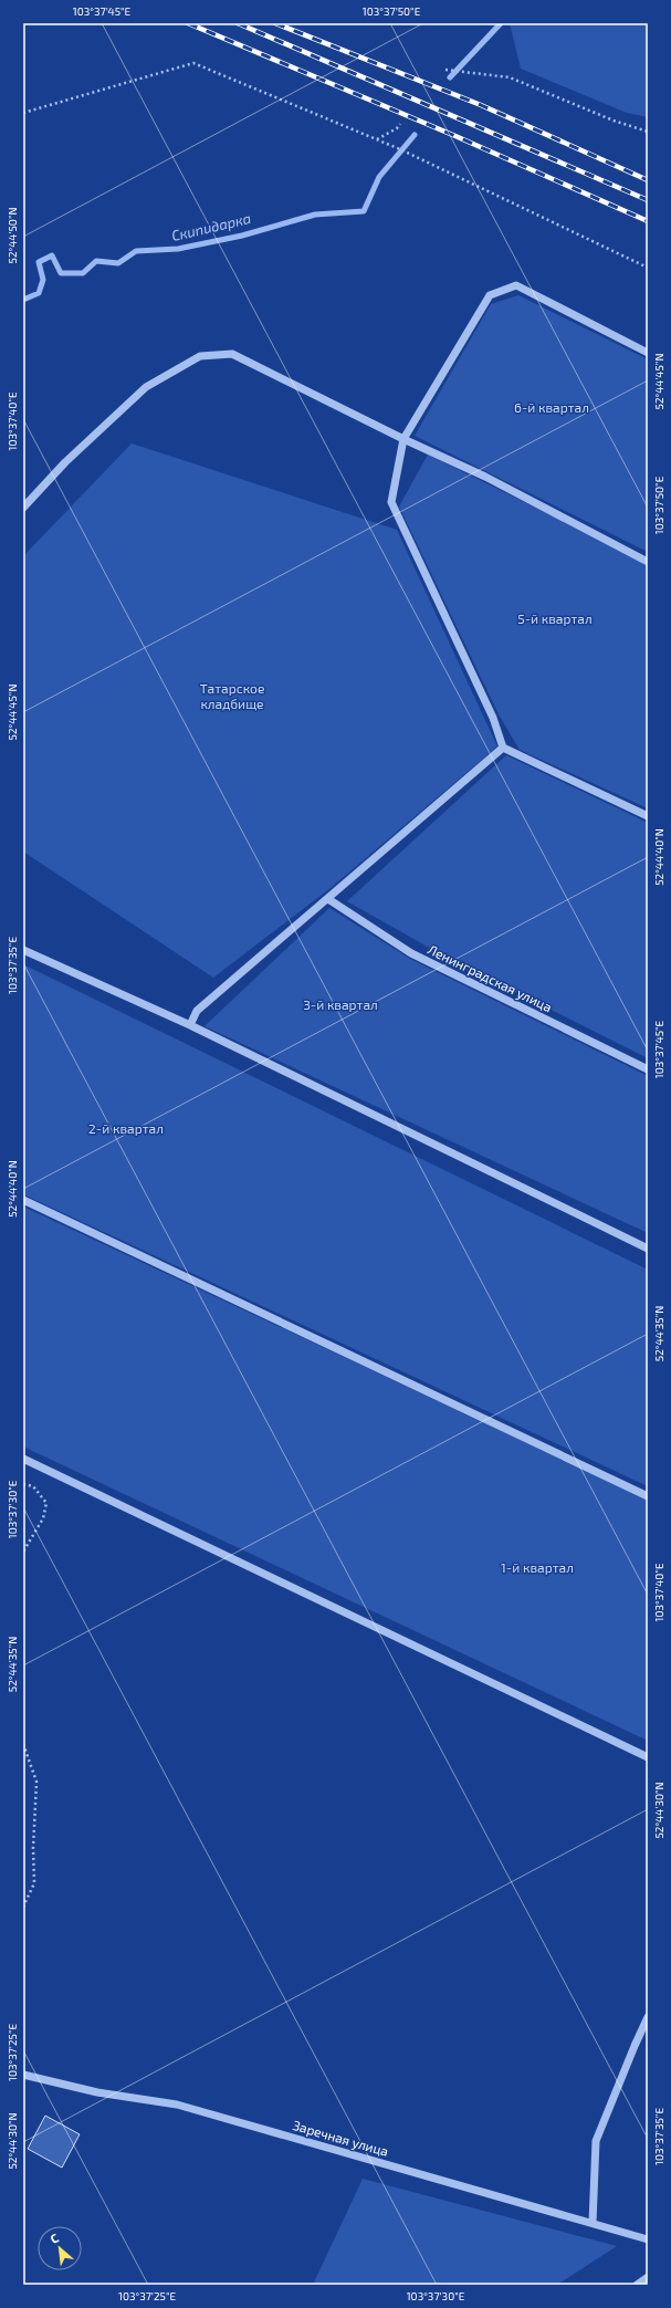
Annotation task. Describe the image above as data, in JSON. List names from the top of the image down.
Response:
{
  "streets": {
    "street": ["Ленинградская улица", "Заречная улица"]
  },
  "water": ["Скипидарка"],
  "parks": [
    "6-й квартал",
    "5-й квартал",
    "Татарское кладбище",
    "3-й квартал",
    "2-й квартал",
    "1-й квартал"
  ],
  "north": "top left",
  "coordinates": [
    "103°37'45\"E",
    "103°37'50\"E",
    "52°44'50\"N",
    "52°44'45\"N",
    "103°37'40\"E",
    "52°44'40\"N",
    "103°37'35\"E",
    "52°44'35\"N",
    "103°37'30\"E",
    "52°44'30\"N",
    "103°37'25\"E"
  ]
}
